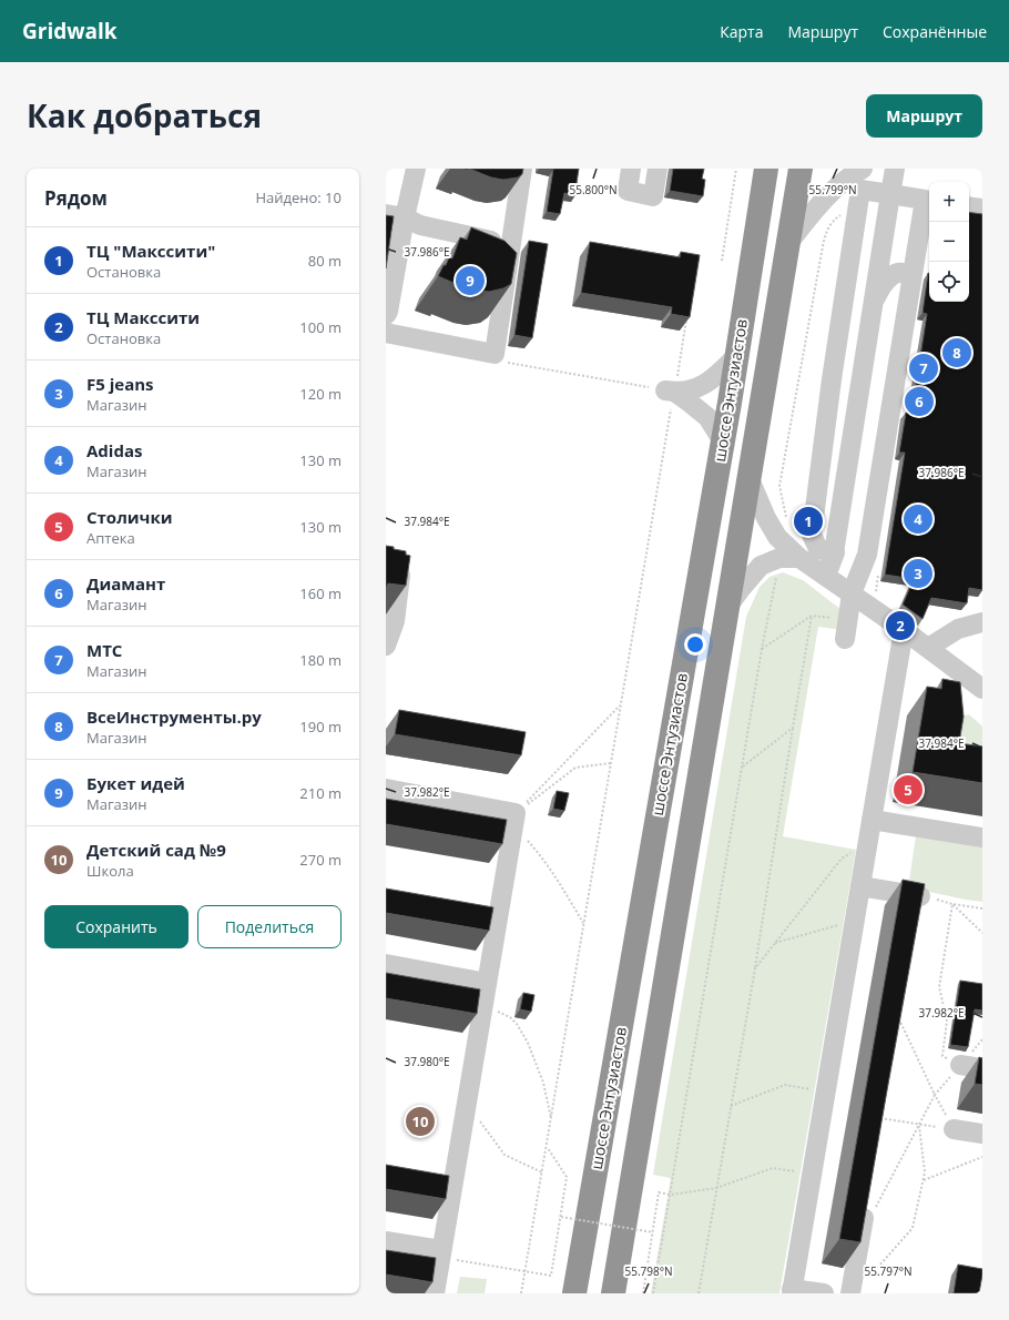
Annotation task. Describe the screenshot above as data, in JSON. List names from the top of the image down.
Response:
{
  "streets": {
    "highway": ["шоссе Энтузиастов"]
  },
  "page": {
    "header": "Gridwalk",
    "nav": ["Карта", "Маршрут", "Сохранённые"],
    "title": "Как добраться",
    "buttons": [
      "Маршрут",
      ["Сохранить", "Поделиться"]
    ],
    "heading": ["Рядом", "Найдено: 10"],
    "map_buttons": ["+", "−"],
    "list": [
      {
        "mark": "1",
        "name": "ТЦ \"Макссити\"",
        "note": "Остановка",
        "value": "80 m"
      },
      {
        "mark": "2",
        "name": "ТЦ Макссити",
        "note": "Остановка",
        "value": "100 m"
      },
      {
        "mark": "3",
        "name": "F5 jeans",
        "note": "Магазин",
        "value": "120 m"
      },
      {
        "mark": "4",
        "name": "Adidas",
        "note": "Магазин",
        "value": "130 m"
      },
      {
        "mark": "5",
        "name": "Столички",
        "note": "Аптека",
        "value": "130 m"
      },
      {
        "mark": "6",
        "name": "Диамант",
        "note": "Магазин",
        "value": "160 m"
      },
      {
        "mark": "7",
        "name": "МТС",
        "note": "Магазин",
        "value": "180 m"
      },
      {
        "mark": "8",
        "name": "ВсеИнструменты.ру",
        "note": "Магазин",
        "value": "190 m"
      },
      {
        "mark": "9",
        "name": "Букет идей",
        "note": "Магазин",
        "value": "210 m"
      },
      {
        "mark": "10",
        "name": "Детский сад №9",
        "note": "Школа",
        "value": "270 m"
      }
    ],
    "pins": [
      "9",
      "8",
      "7",
      "6",
      "4",
      "1",
      "3",
      "2",
      "5",
      "10"
    ]
  },
  "coordinates": [
    "55.799°N",
    "55.800°N",
    "37.986°E",
    "37.984°E",
    "37.982°E",
    "37.980°E",
    "55.798°N",
    "55.797°N"
  ]
}
